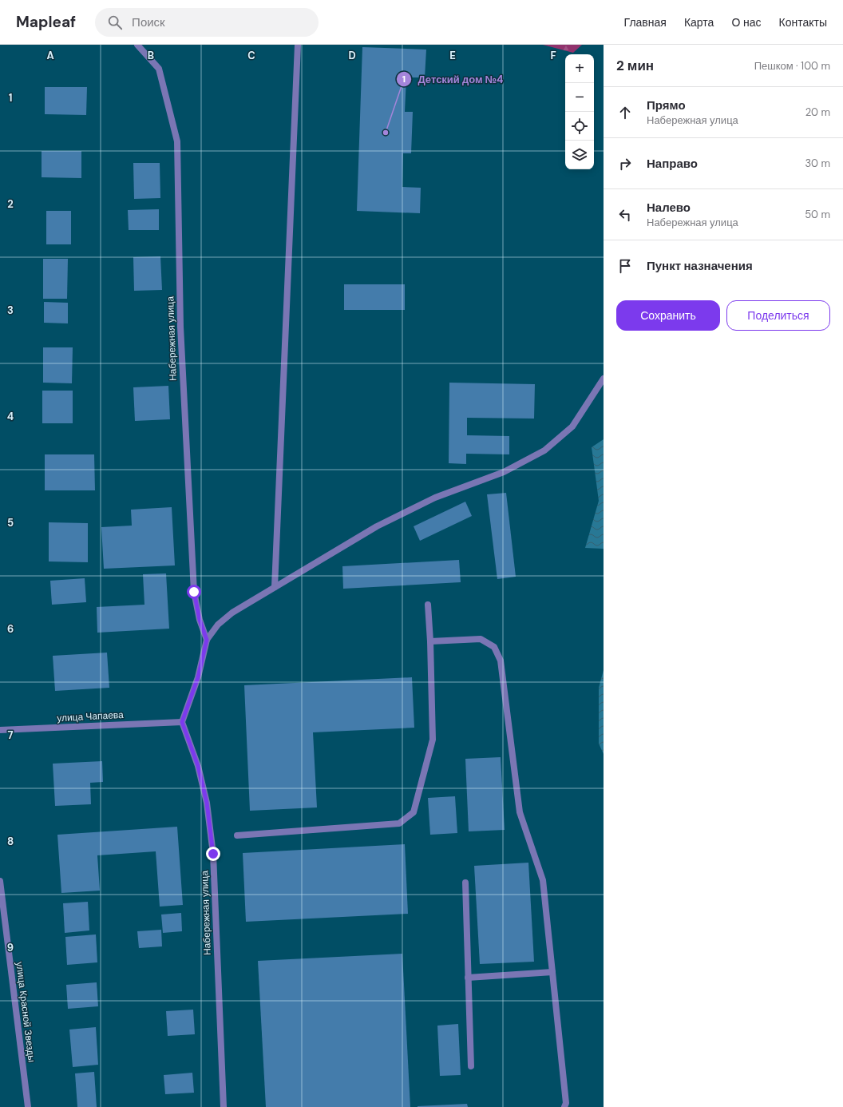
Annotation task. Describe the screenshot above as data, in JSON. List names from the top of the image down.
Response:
{
  "streets": {
    "street": ["Набережная улица", "улица Чапаева", "улица Красной Звезды"]
  },
  "crossings": [
    ["Набережная улица", "улица Чапаева"]
  ],
  "places": ["Детский дом №4"],
  "page": {
    "header": "Mapleaf",
    "search": "Поиск",
    "nav": [
      "Главная",
      "Карта",
      "О нас",
      "Контакты"
    ],
    "heading": ["2 мин", "Пешком · 100 m"],
    "map_buttons": ["+", "−"],
    "list": [
      ["Прямо", "Набережная улица", "20 m"],
      ["Направо", "30 m"],
      ["Налево", "Набережная улица", "50 m"],
      "Пункт назначения"
    ],
    "buttons": ["Сохранить", "Поделиться"]
  },
  "grid": {
    "columns": [
      "A",
      "B",
      "C",
      "D",
      "E",
      "F"
    ],
    "rows": [
      "1",
      "2",
      "3",
      "4",
      "5",
      "6",
      "7",
      "8",
      "9"
    ]
  }
}
